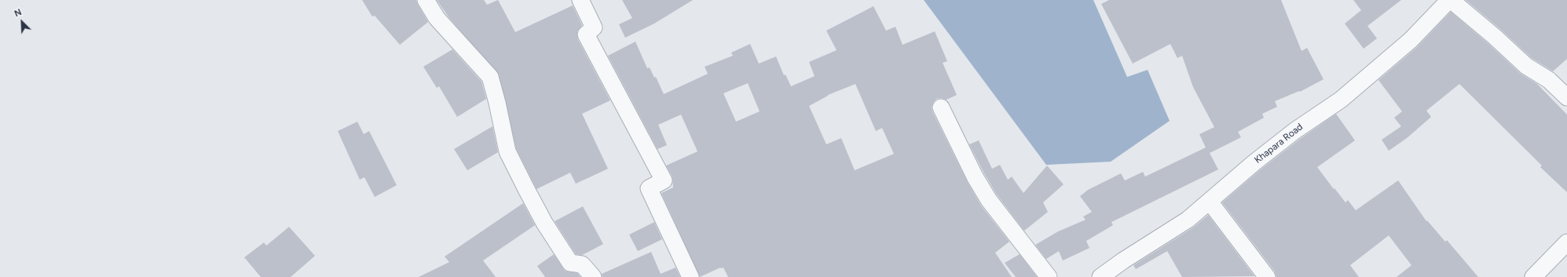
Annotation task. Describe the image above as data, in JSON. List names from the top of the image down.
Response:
{
  "streets": {
    "street": ["Khapara Road"]
  },
  "north": "top left"
}
